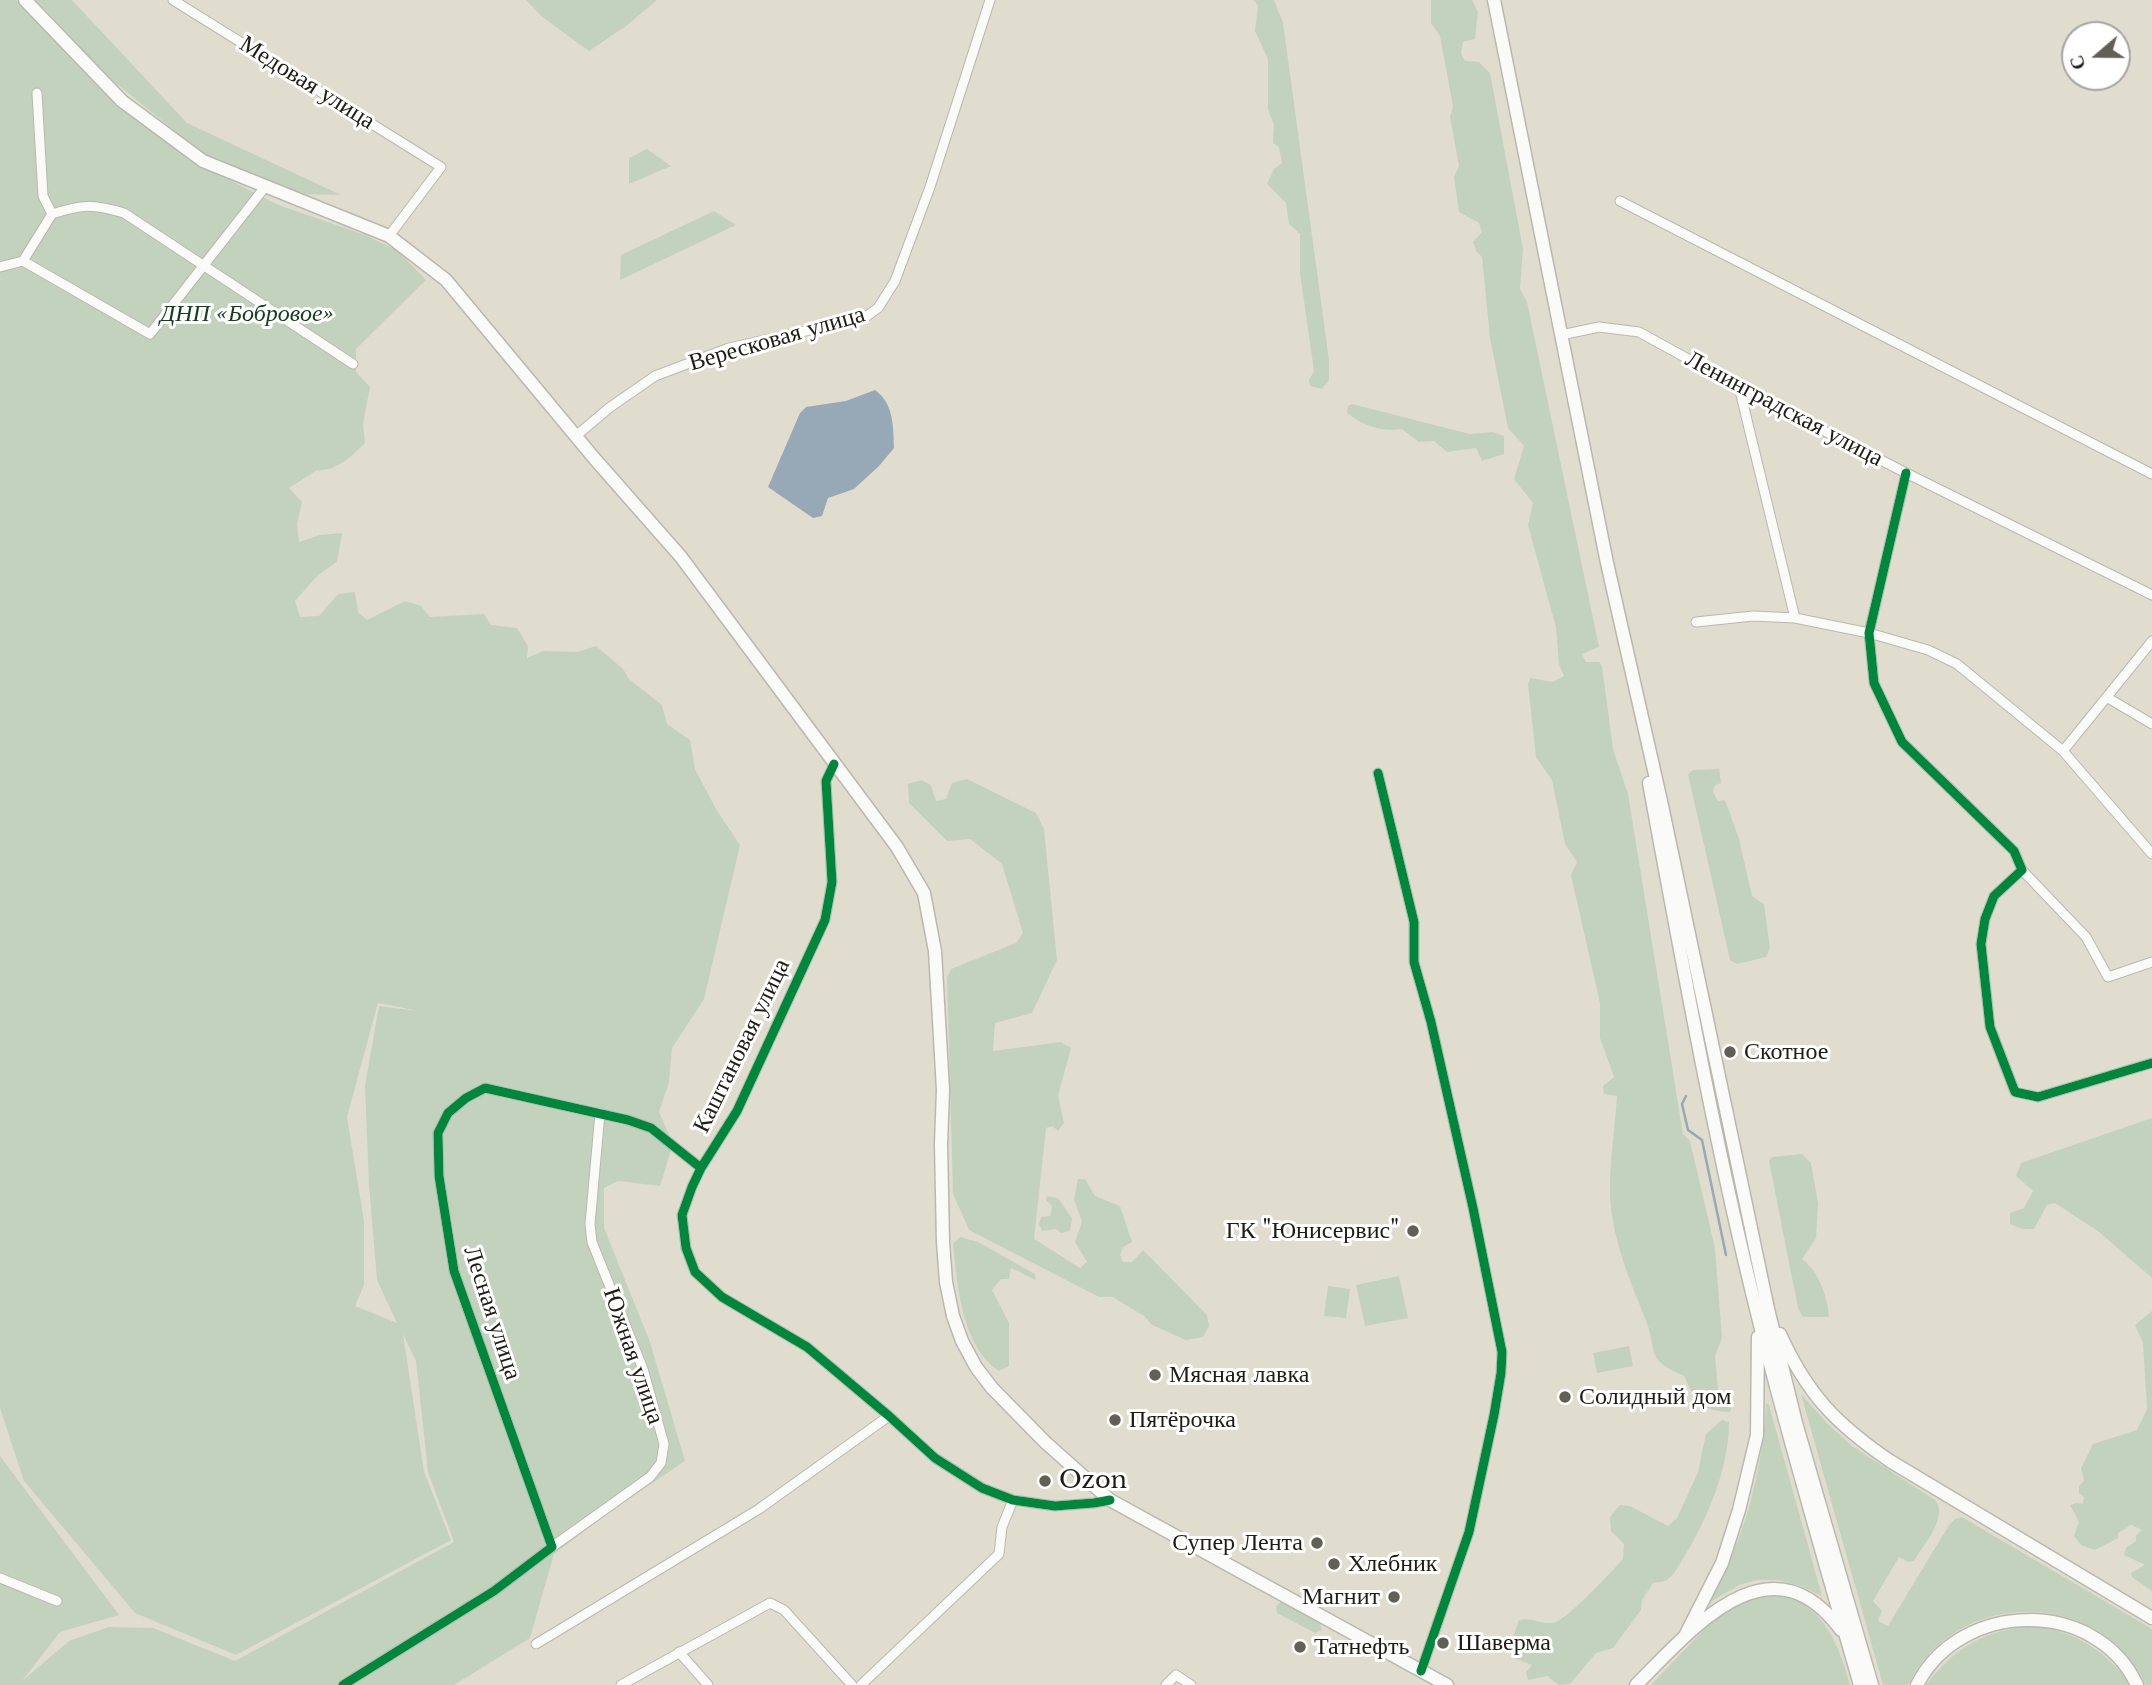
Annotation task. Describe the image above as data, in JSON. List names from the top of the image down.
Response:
{
  "streets": {
    "street": [
      "Медовая улица",
      "Вересковая улица",
      "Ленинградская улица",
      "Каштановая улица",
      "Лесная улица",
      "Южная улица"
    ]
  },
  "crossings": [
    ["Каштановая улица", "Лесная улица"],
    ["Лесная улица", "Южная улица"]
  ],
  "parks": ["ДНП «Бобровое»"],
  "places": [
    "Скотное",
    "ГК \"Юнисервис\"",
    "Мясная лавка",
    "Солидный дом",
    "Пятёрочка",
    "Ozon",
    "Супер Лента",
    "Хлебник",
    "Магнит",
    "Шаверма",
    "Татнефть"
  ],
  "north": "left"
}
